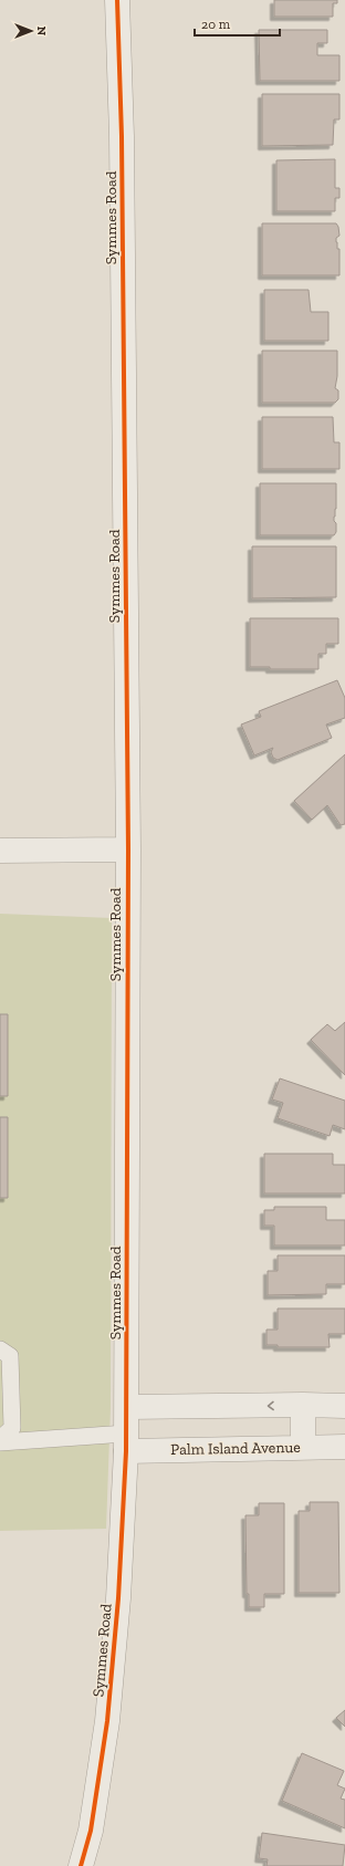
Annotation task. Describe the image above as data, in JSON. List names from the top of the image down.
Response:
{
  "streets": {
    "street": ["Symmes Road", "Palm Island Avenue"]
  },
  "crossings": [
    ["Symmes Road", "Palm Island Avenue"]
  ],
  "scale_bar": "20 m",
  "north": "right"
}
